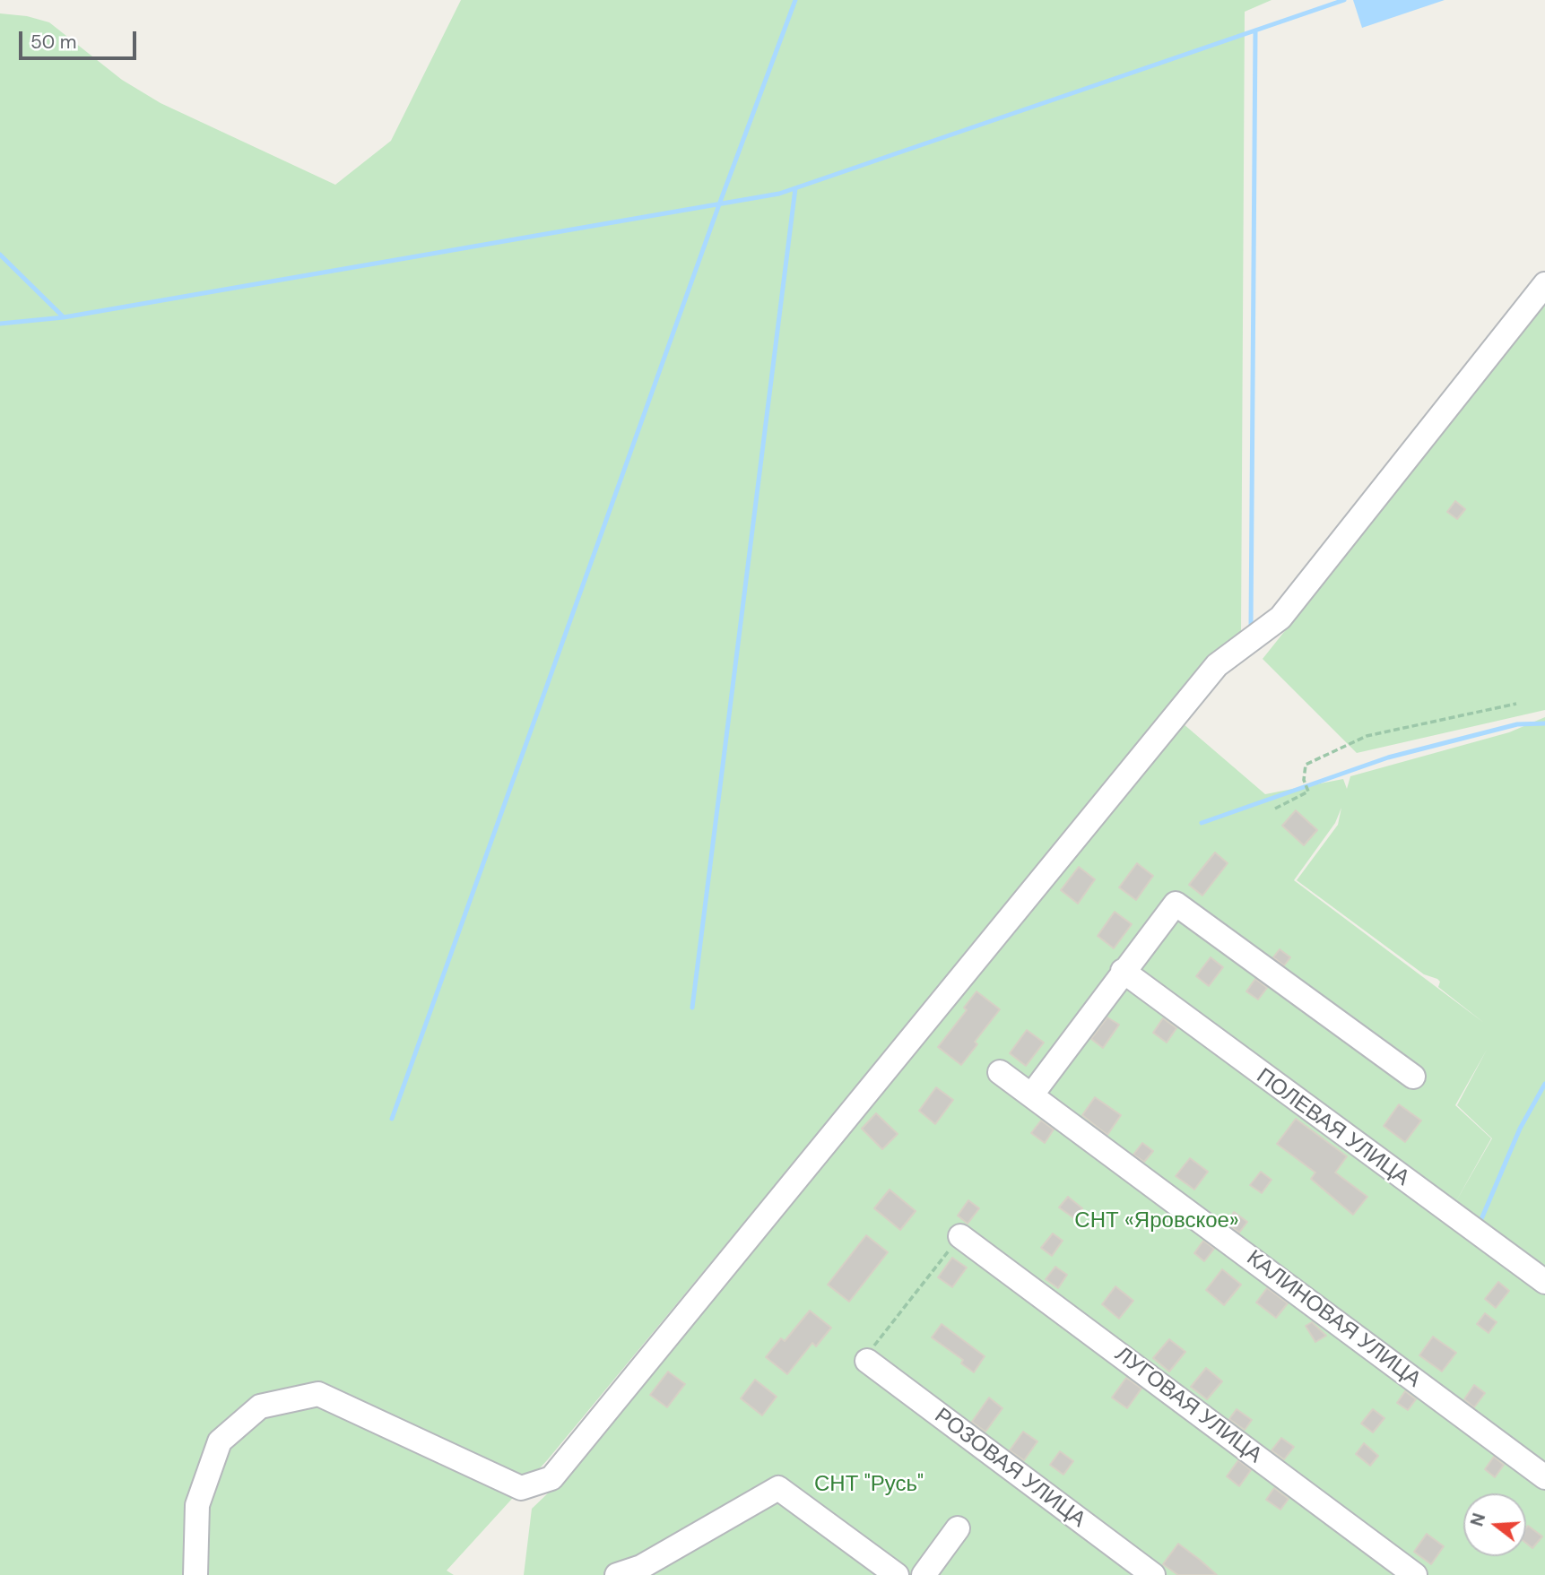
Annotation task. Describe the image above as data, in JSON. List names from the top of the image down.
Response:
{
  "streets": {
    "street": [
      "ПОЛЕВАЯ УЛИЦА",
      "КАЛИНОВАЯ УЛИЦА",
      "ЛУГОВАЯ УЛИЦА",
      "РОЗОВАЯ УЛИЦА"
    ]
  },
  "parks": ["СНТ «Яровское»", "СНТ \"Русь\""],
  "scale_bar": "50 m",
  "north": "left"
}
